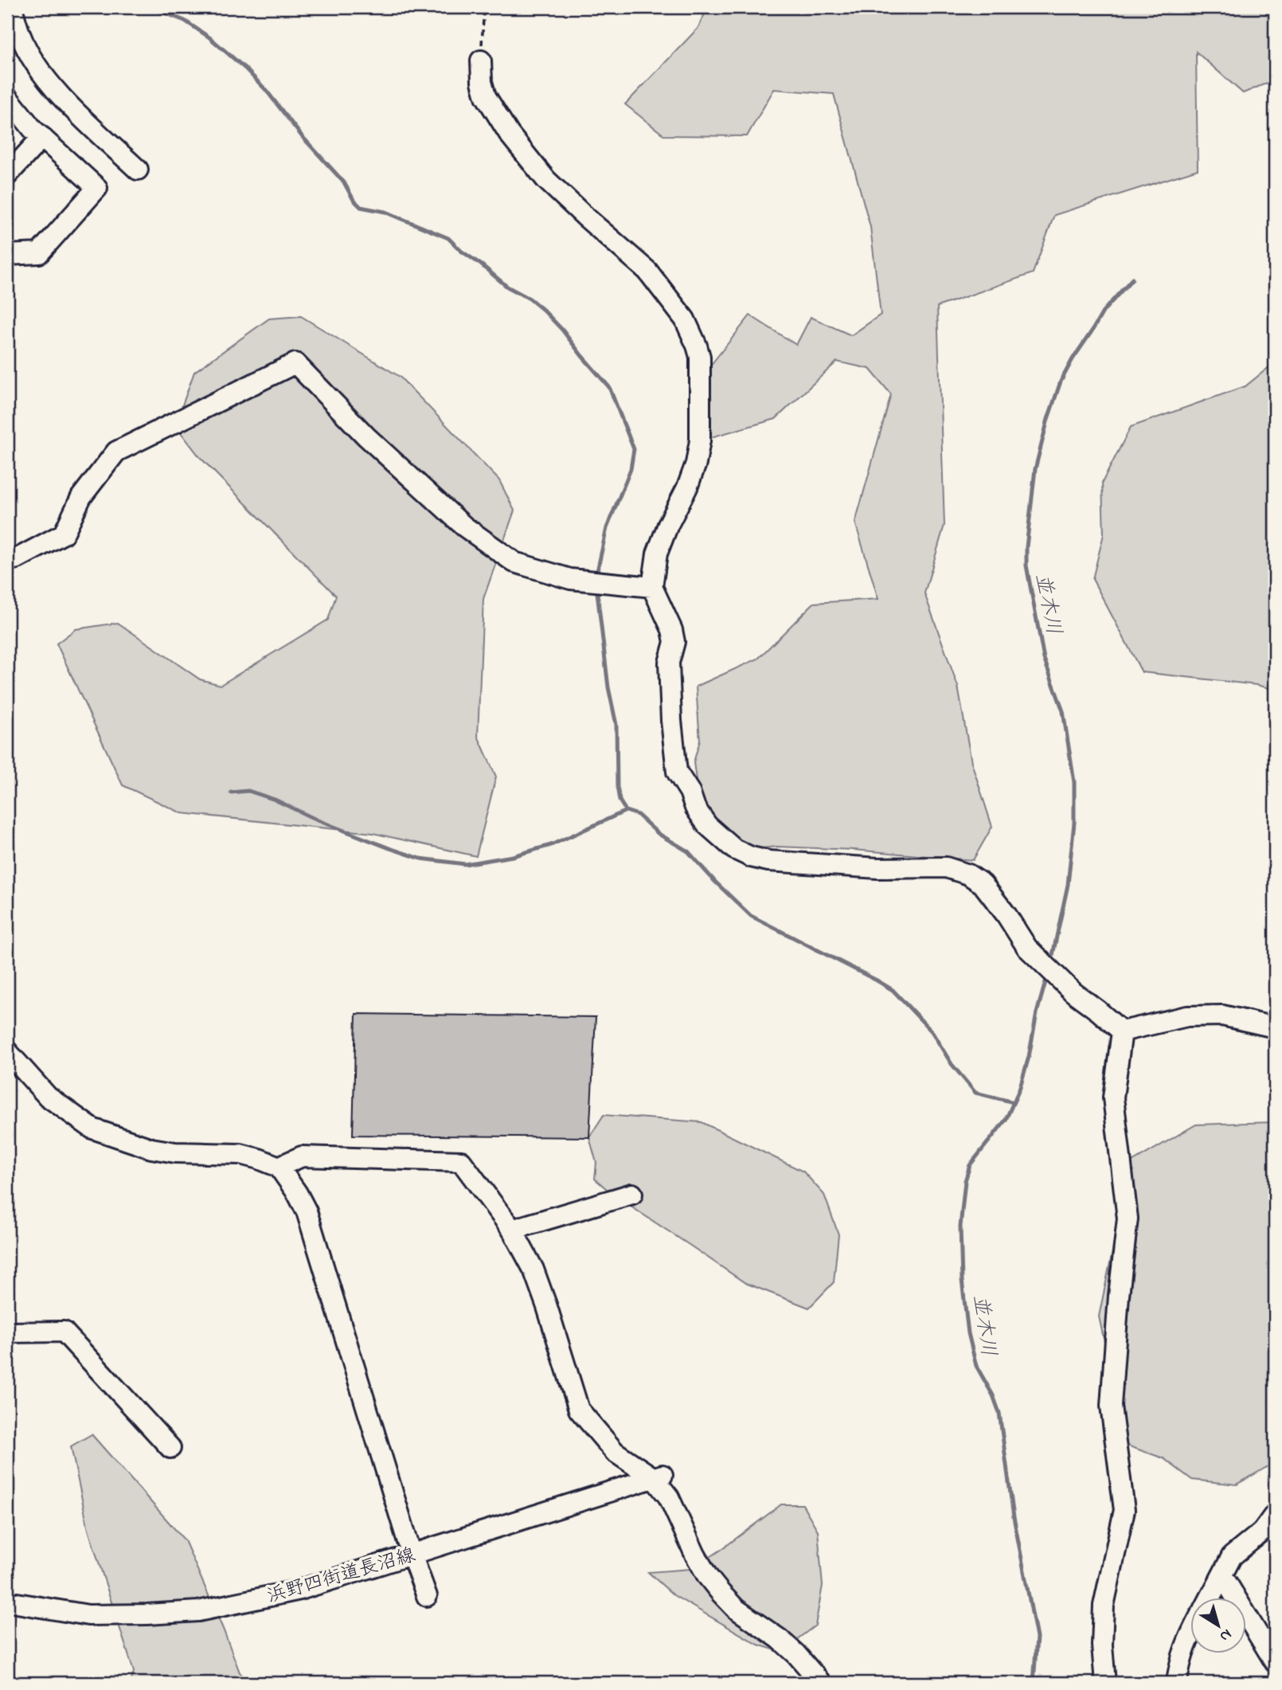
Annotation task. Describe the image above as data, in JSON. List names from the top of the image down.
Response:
{
  "streets": {
    "street": ["浜野四街道長沼線"]
  },
  "water": ["並木川"],
  "north": "bottom right"
}
